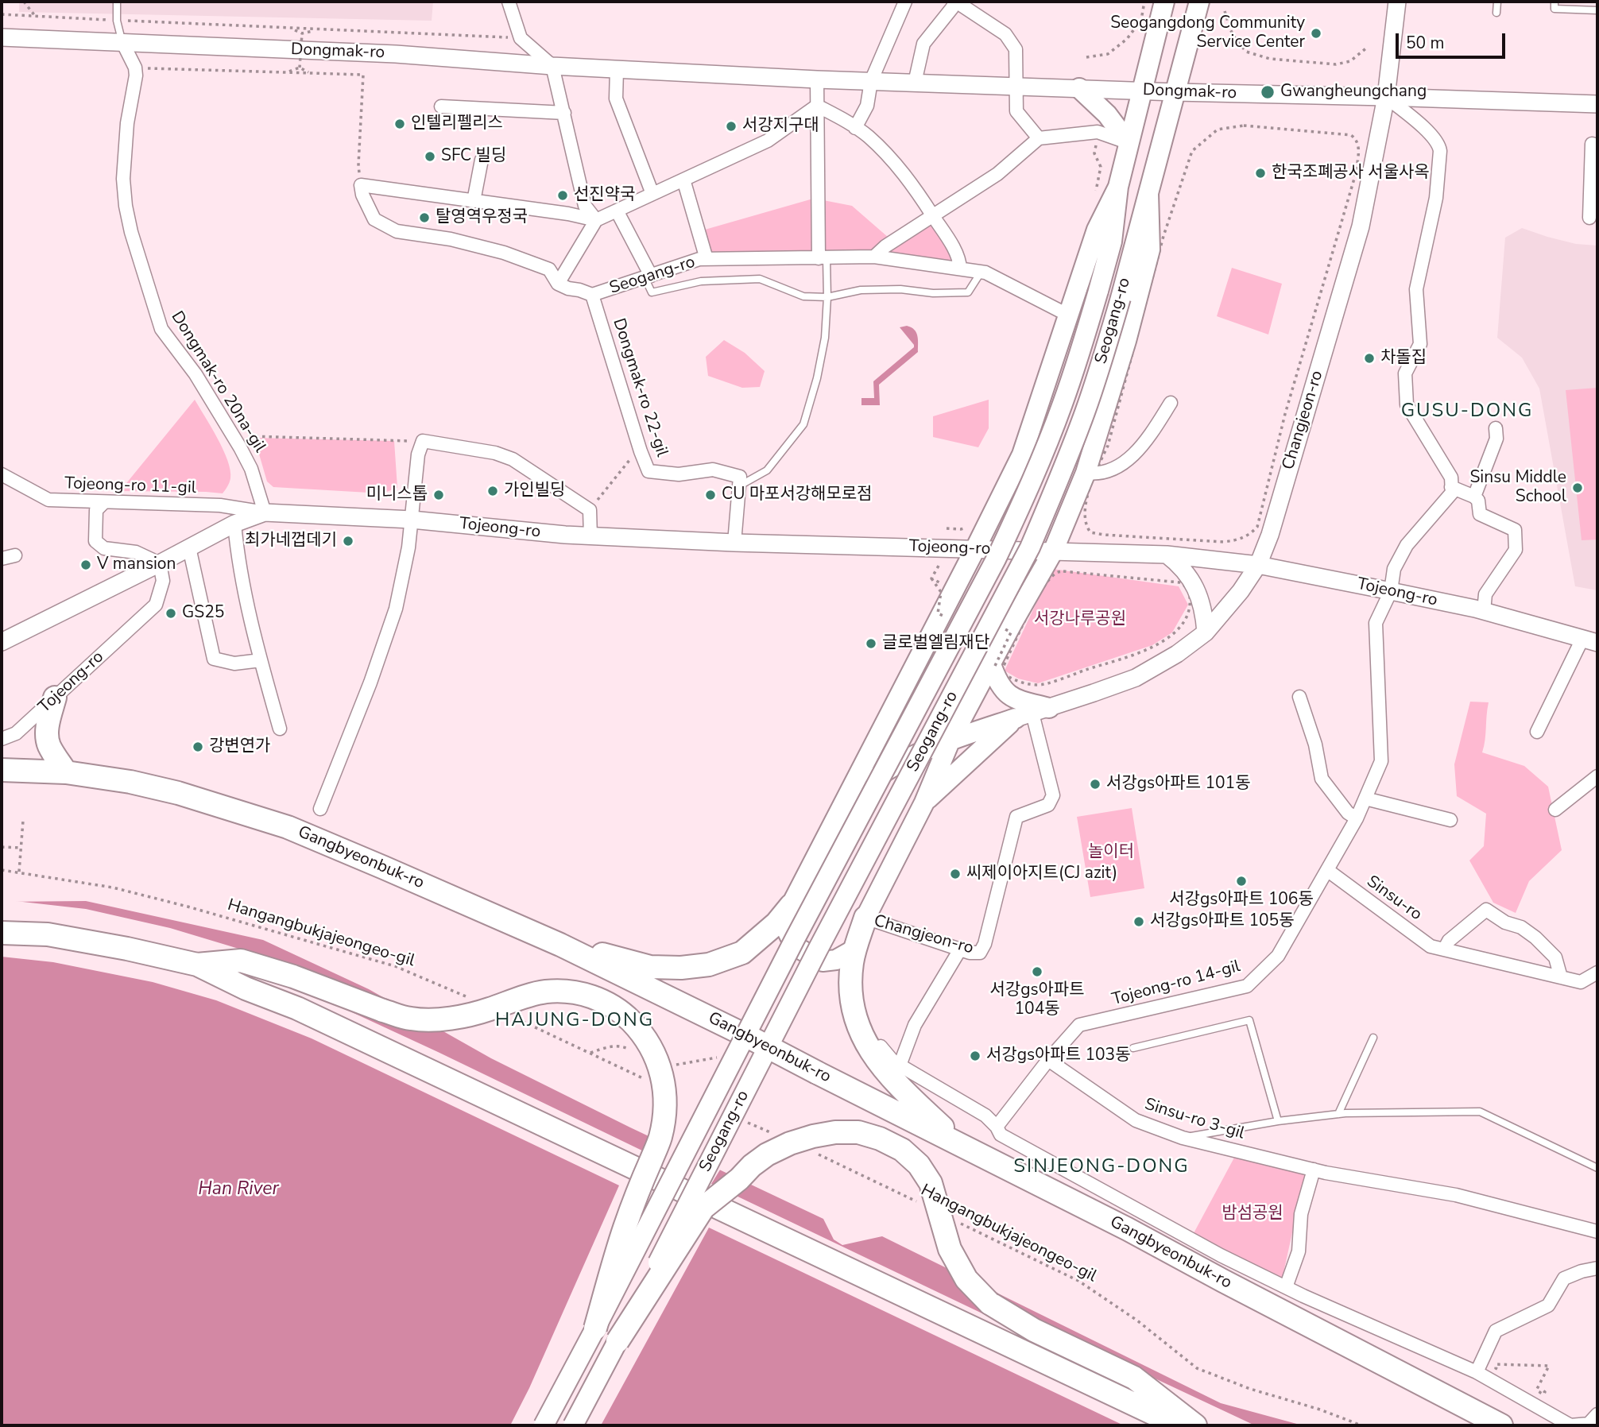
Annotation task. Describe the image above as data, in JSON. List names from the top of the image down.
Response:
{
  "streets": {
    "highway": ["Gangbyeonbuk-ro"],
    "main road": [
      "Dongmak-ro",
      "Seogang-ro",
      "Changjeon-ro",
      "Tojeong-ro"
    ],
    "street": [
      "Dongmak-ro 20na-gil",
      "Dongmak-ro 22-gil",
      "Tojeong-ro 11-gil",
      "Sinsu-ro",
      "Tojeong-ro 14-gil",
      "Sinsu-ro 3-gil"
    ],
    "path": ["Hangangbukjajeongeo-gil"]
  },
  "crossings": [
    ["Dongmak-ro", "Seogang-ro"],
    ["Dongmak-ro", "Changjeon-ro"],
    ["Seogang-ro", "Dongmak-ro 22-gil"],
    ["Dongmak-ro 20na-gil", "Tojeong-ro 11-gil"],
    ["Dongmak-ro 20na-gil", "Tojeong-ro"],
    ["Changjeon-ro", "Tojeong-ro"],
    ["Tojeong-ro 11-gil", "Tojeong-ro"],
    ["Tojeong-ro", "Tojeong-ro 14-gil"],
    ["Sinsu-ro", "Tojeong-ro 14-gil"],
    ["Tojeong-ro 14-gil", "Sinsu-ro 3-gil"]
  ],
  "districts": ["GUSU-DONG", "HAJUNG-DONG", "SINJEONG-DONG"],
  "water": ["Han River"],
  "parks": ["서강나루공원", "놀이터", "밤섬공원"],
  "places": [
    "Seogangdong Community Service Center",
    "Gwangheungchang",
    "인텔리펠리스",
    "서강지구대",
    "SFC 빌딩",
    "한국조폐공사 서울사옥",
    "선진약국",
    "탈영역우정국",
    "차돌집",
    "Sinsu Middle School",
    "가인빌딩",
    "미니스톱",
    "CU 마포서강해모로점",
    "최가네껍데기",
    "V mansion",
    "GS25",
    "글로벌엘림재단",
    "강변연가",
    "서강gs아파트 101동",
    "씨제이아지트(CJ azit)",
    "서강gs아파트 106동",
    "서강gs아파트 105동",
    "서강gs아파트 104동",
    "서강gs아파트 103동"
  ],
  "scale_bar": "50 m"
}
